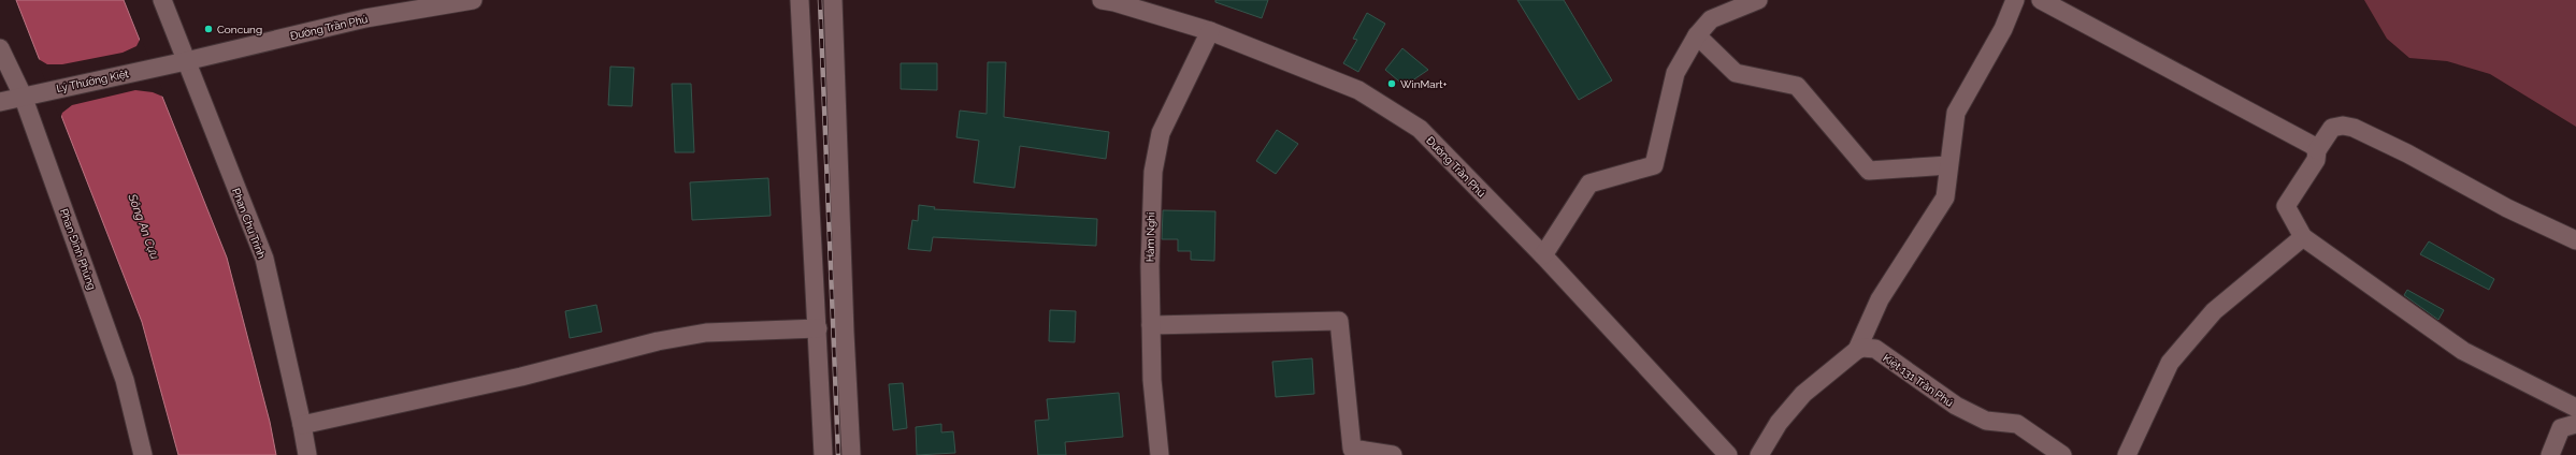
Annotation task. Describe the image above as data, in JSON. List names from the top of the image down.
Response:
{
  "streets": {
    "street": [
      "Đường Trần Phú",
      "Lý Thường Kiệt",
      "Phan Chu Trinh",
      "Hàm Nghi",
      "Phan Đình Phùng",
      "Kiệt 131 Trần Phú"
    ]
  },
  "crossings": [
    ["Đường Trần Phú", "Lý Thường Kiệt"],
    ["Đường Trần Phú", "Phan Chu Trinh"],
    ["Đường Trần Phú", "Hàm Nghi"],
    ["Lý Thường Kiệt", "Phan Chu Trinh"],
    ["Lý Thường Kiệt", "Phan Đình Phùng"]
  ],
  "water": ["Sông An Cựu"],
  "places": ["Concung", "WinMart+"]
}
